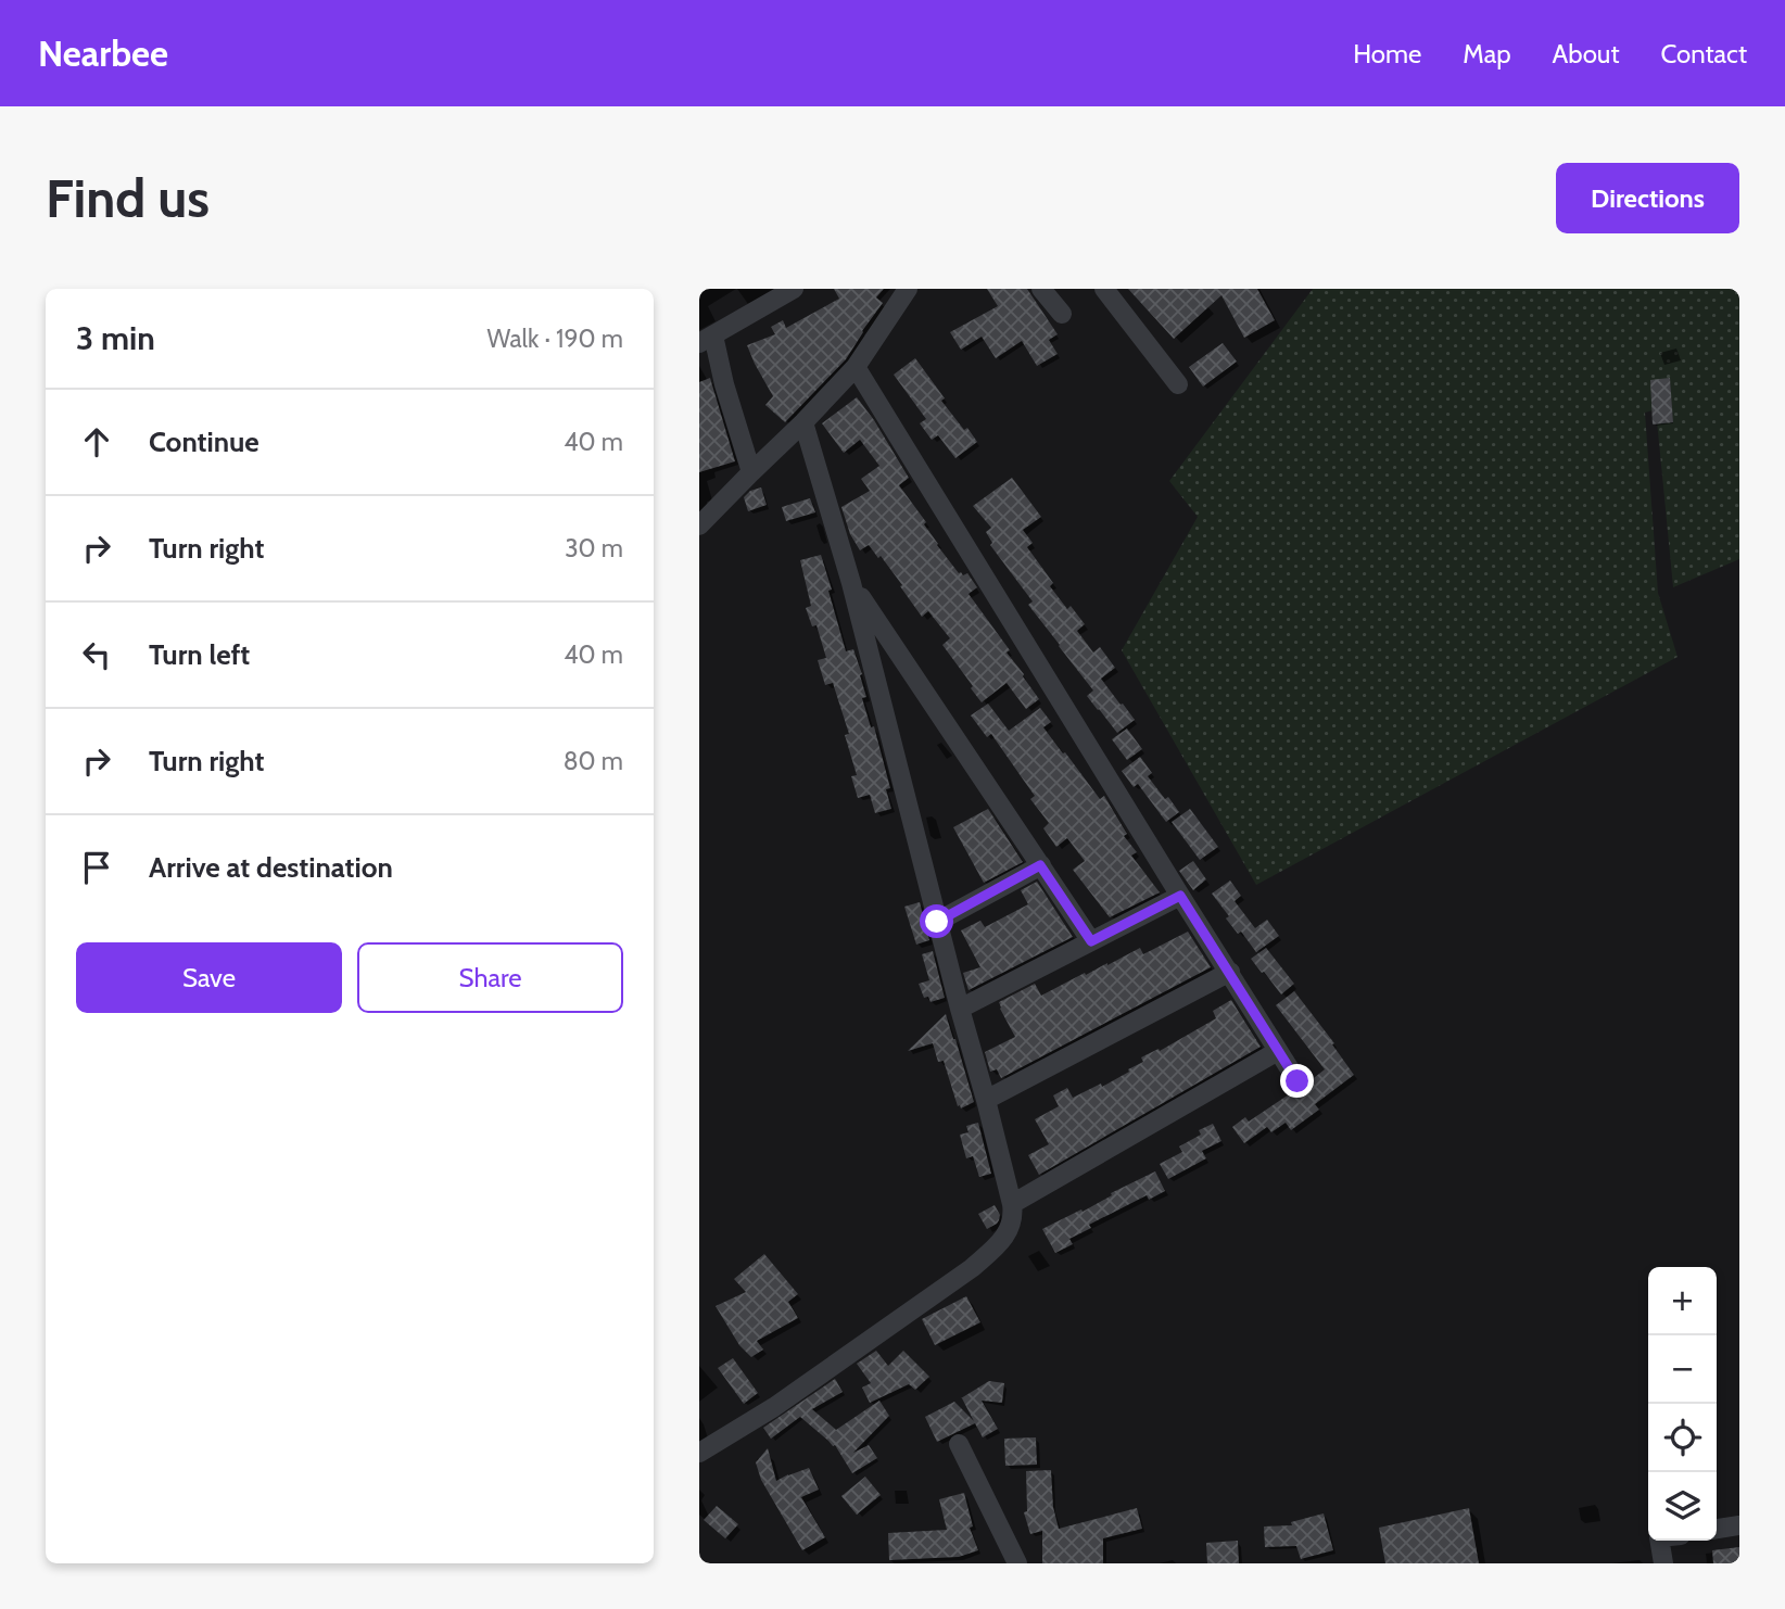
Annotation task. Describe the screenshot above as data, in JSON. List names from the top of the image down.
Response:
{
  "page": {
    "header": "Nearbee",
    "nav": [
      "Home",
      "Map",
      "About",
      "Contact"
    ],
    "buttons": [
      "Directions",
      ["Save", "Share"]
    ],
    "title": "Find us",
    "heading": ["3 min", "Walk · 190 m"],
    "list": [
      ["Continue", "40 m"],
      ["Turn right", "30 m"],
      ["Turn left", "40 m"],
      ["Turn right", "80 m"],
      "Arrive at destination"
    ],
    "map_buttons": ["+", "−"]
  }
}
